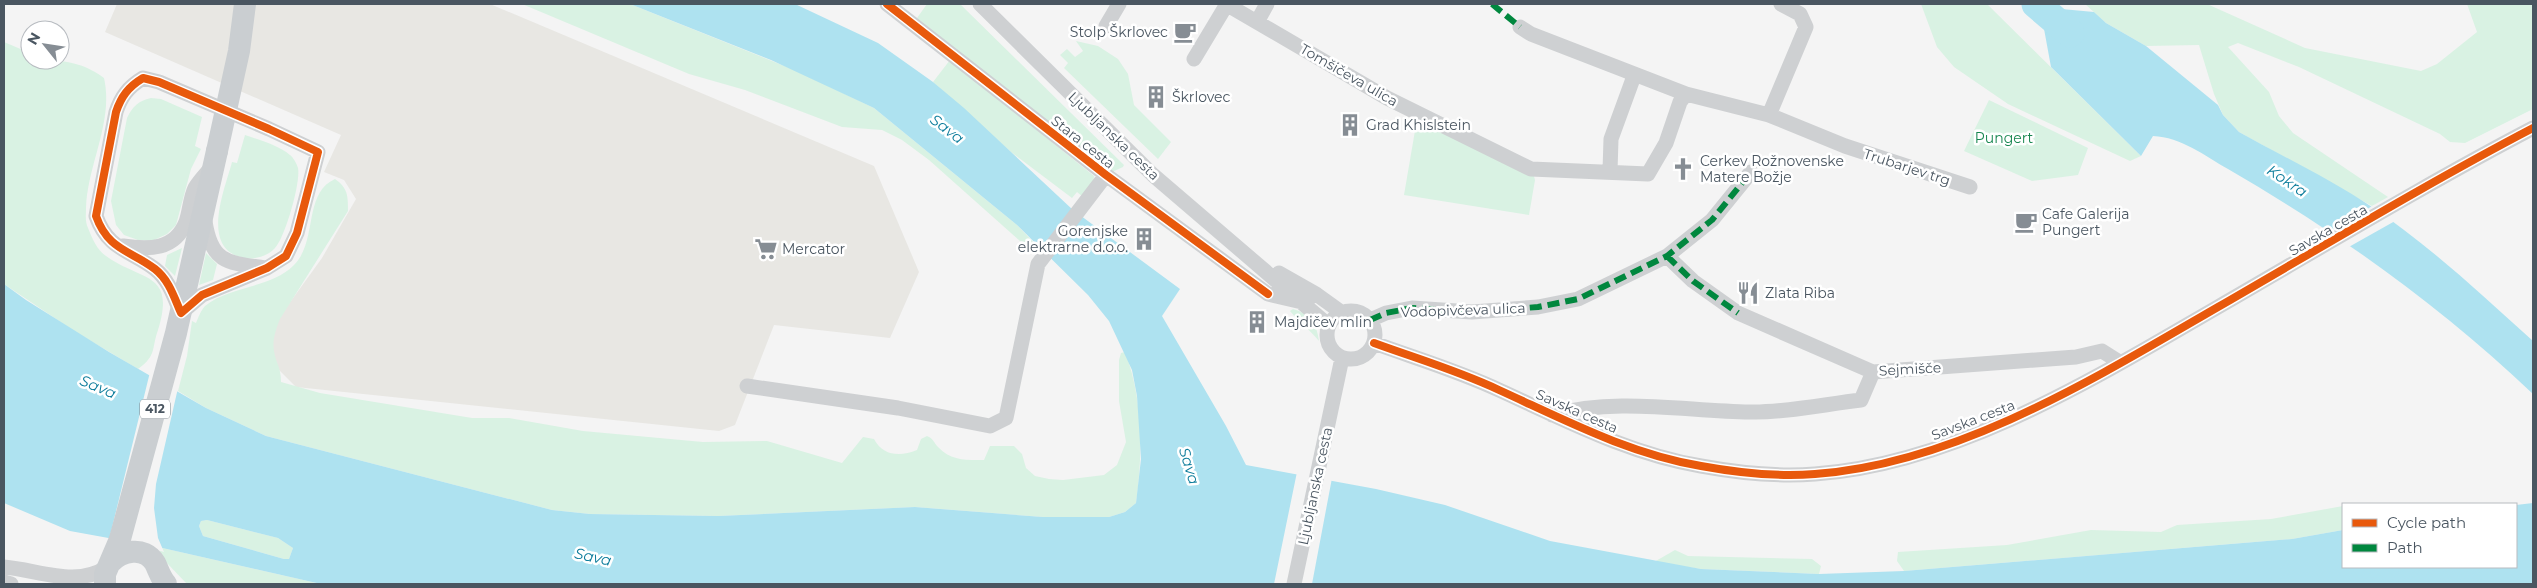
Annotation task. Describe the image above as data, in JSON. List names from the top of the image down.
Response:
{
  "streets": {
    "main road": ["412"],
    "street": [
      "Tomšičeva ulica",
      "Ljubljanska cesta",
      "Stara cesta",
      "Trubarjev trg",
      "Savska cesta",
      "Vodopivčeva ulica",
      "Sejmišče"
    ]
  },
  "crossings": [
    ["Tomšičeva ulica", "Trubarjev trg"],
    ["Ljubljanska cesta", "Stara cesta"],
    ["Ljubljanska cesta", "Savska cesta"],
    ["Ljubljanska cesta", "Vodopivčeva ulica"],
    ["Savska cesta", "Vodopivčeva ulica"],
    ["Savska cesta", "Sejmišče"],
    ["Vodopivčeva ulica", "Sejmišče"]
  ],
  "water": ["Sava", "Kokra"],
  "parks": ["Pungert"],
  "places": {
    "cafe": ["Stolp Škrlovec", "Cafe Galerija Pungert"],
    "building": [
      "Škrlovec",
      "Grad Khislstein",
      "Gorenjske elektrarne d.o.o.",
      "Majdičev mlin"
    ],
    "church": ["Cerkev Rožnovenske Matere Božje"],
    "supermarket": ["Mercator"],
    "restaurant": ["Zlata Riba"]
  },
  "legend": ["Cycle path", "Path"],
  "north": "top left"
}
